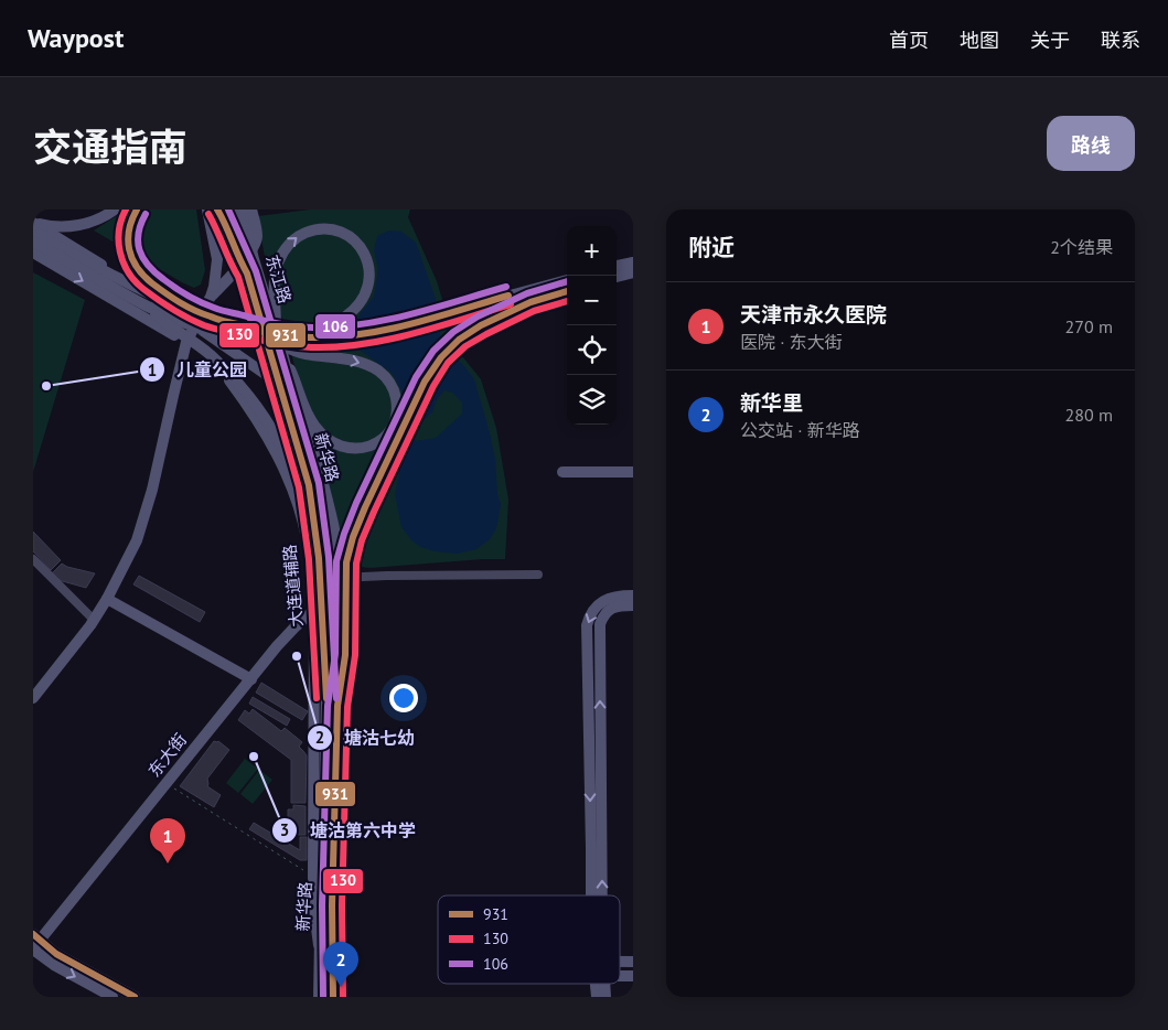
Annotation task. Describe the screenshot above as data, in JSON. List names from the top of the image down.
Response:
{
  "streets": {
    "main road": [
      "东江路",
      "新华路",
      "大连道辅路",
      "东大街"
    ]
  },
  "crossings": [
    ["东江路", "新华路"],
    ["新华路", "大连道辅路"],
    ["大连道辅路", "东大街"]
  ],
  "places": ["儿童公园", "塘沽七幼", "塘沽第六中学"],
  "lines": ["transit line 931", "transit line 130", "transit line 106"],
  "legend": ["931", "130", "106"],
  "page": {
    "header": "Waypost",
    "nav": [
      "首页",
      "地图",
      "关于",
      "联系"
    ],
    "title": "交通指南",
    "buttons": "路线",
    "heading": ["附近", "2个结果"],
    "map_buttons": ["+", "−"],
    "list": [
      {
        "mark": "1",
        "name": "天津市永久医院",
        "note": "医院 · 东大街",
        "value": "270 m"
      },
      {
        "mark": "2",
        "name": "新华里",
        "note": "公交站 · 新华路",
        "value": "280 m"
      }
    ],
    "pins": ["1", "2"]
  }
}
